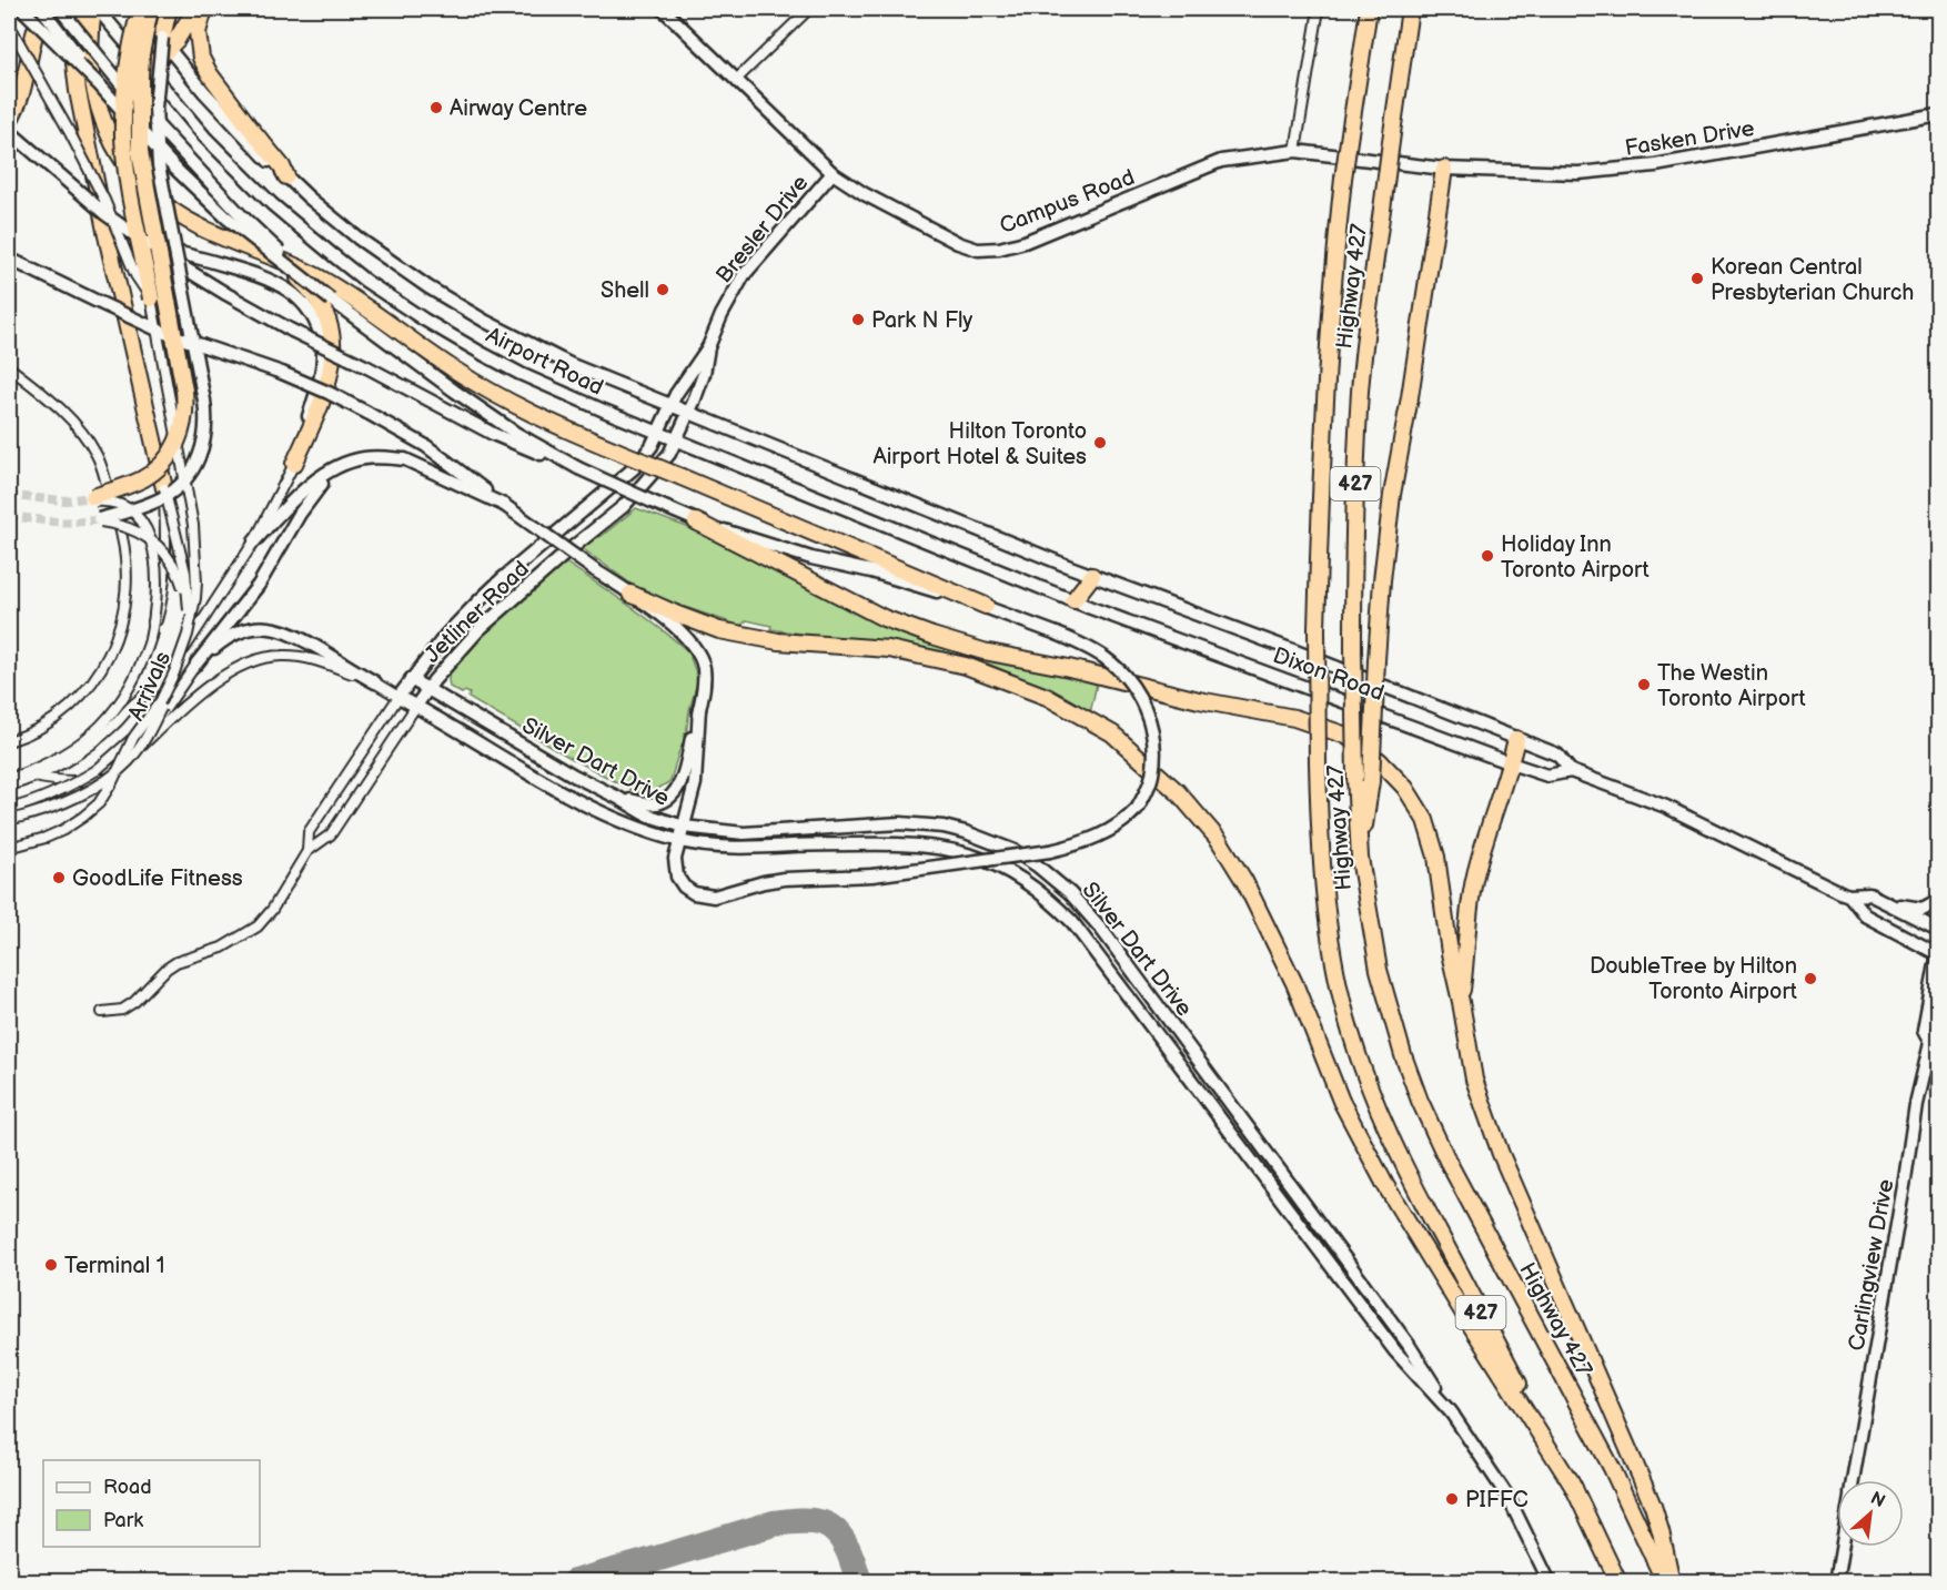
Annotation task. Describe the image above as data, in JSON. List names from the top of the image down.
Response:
{
  "streets": {
    "highway": ["Highway 427", "427"],
    "street": [
      "Fasken Drive",
      "Campus Road",
      "Bresler Drive",
      "Airport Road",
      "Jetliner Road",
      "Dixon Road",
      "Arrivals",
      "Silver Dart Drive",
      "Carlingview Drive"
    ]
  },
  "crossings": [
    ["Fasken Drive", "Campus Road"],
    ["Campus Road", "Bresler Drive"],
    ["Bresler Drive", "Airport Road"],
    ["Bresler Drive", "Jetliner Road"],
    ["Airport Road", "Jetliner Road"],
    ["Airport Road", "Dixon Road"],
    ["Jetliner Road", "Silver Dart Drive"],
    ["Dixon Road", "Carlingview Drive"]
  ],
  "places": [
    "Airway Centre",
    "Korean Central Presbyterian Church",
    "Shell",
    "Park N Fly",
    "Hilton Toronto Airport Hotel & Suites",
    "Holiday Inn Toronto Airport",
    "The Westin Toronto Airport",
    "GoodLife Fitness",
    "DoubleTree by Hilton Toronto Airport",
    "Terminal 1",
    "PIFFC"
  ],
  "legend": ["Road", "Park"],
  "north": "top right"
}
